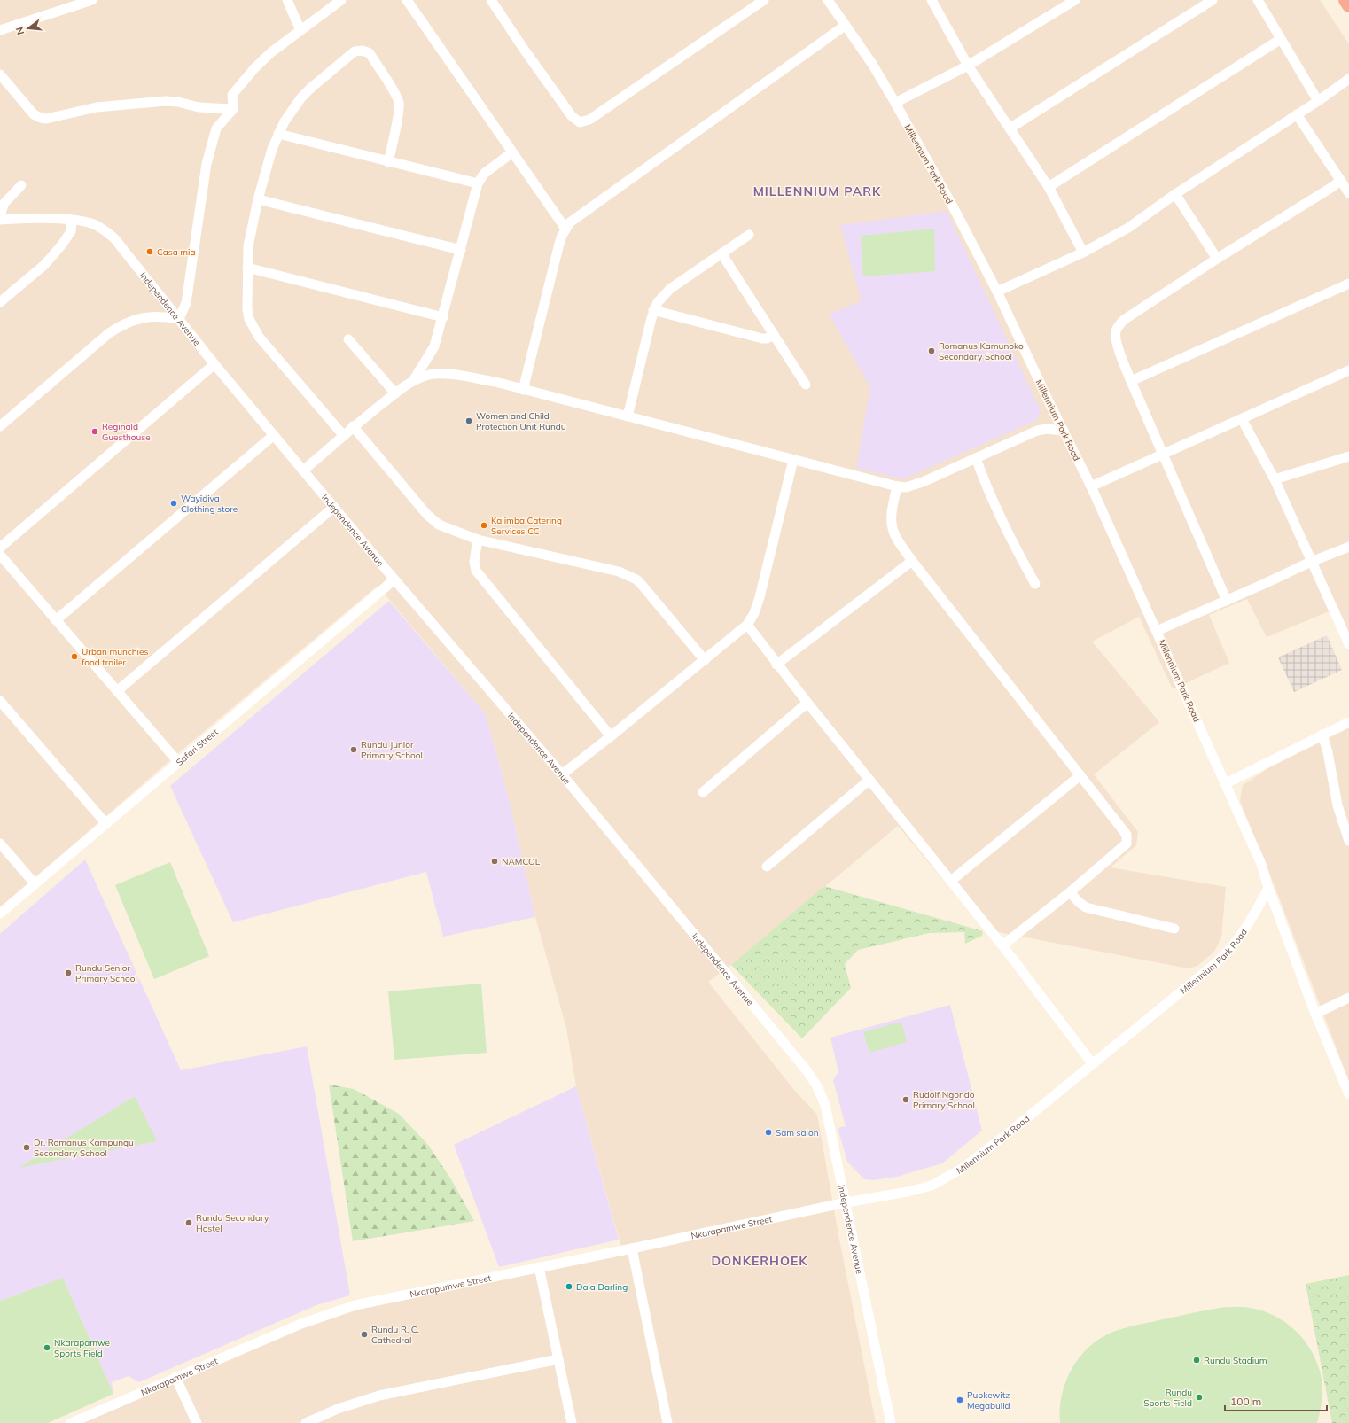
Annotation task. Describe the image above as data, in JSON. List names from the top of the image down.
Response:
{
  "streets": {
    "street": [
      "Millennium Park Road",
      "Independence Avenue",
      "Safari Street",
      "Nkarapamwe Street"
    ]
  },
  "crossings": [
    ["Millennium Park Road", "Independence Avenue"],
    ["Millennium Park Road", "Nkarapamwe Street"],
    ["Independence Avenue", "Safari Street"],
    ["Independence Avenue", "Nkarapamwe Street"]
  ],
  "districts": ["MILLENNIUM PARK", "DONKERHOEK"],
  "places": [
    "Casa mia",
    "Romanus Kamunoko Secondary School",
    "Women and Child Protection Unit Rundu",
    "Reginald Guesthouse",
    "Wayidiva Clothing store",
    "Kalimba Catering Services CC",
    "Urban munchies food trailer",
    "Rundu Junior Primary School",
    "NAMCOL",
    "Rundu Senior Primary School",
    "Rudolf Ngondo Primary School",
    "Sam salon",
    "Dr. Romanus Kampungu Secondary School",
    "Rundu Secondary Hostel",
    "Dala Darling",
    "Rundu R. C. Cathedral",
    "Nkarapamwe Sports Field",
    "Rundu Stadium",
    "Rundu Sports Field",
    "Pupkewitz Megabuild"
  ],
  "scale_bar": "100 m",
  "north": "left"
}
